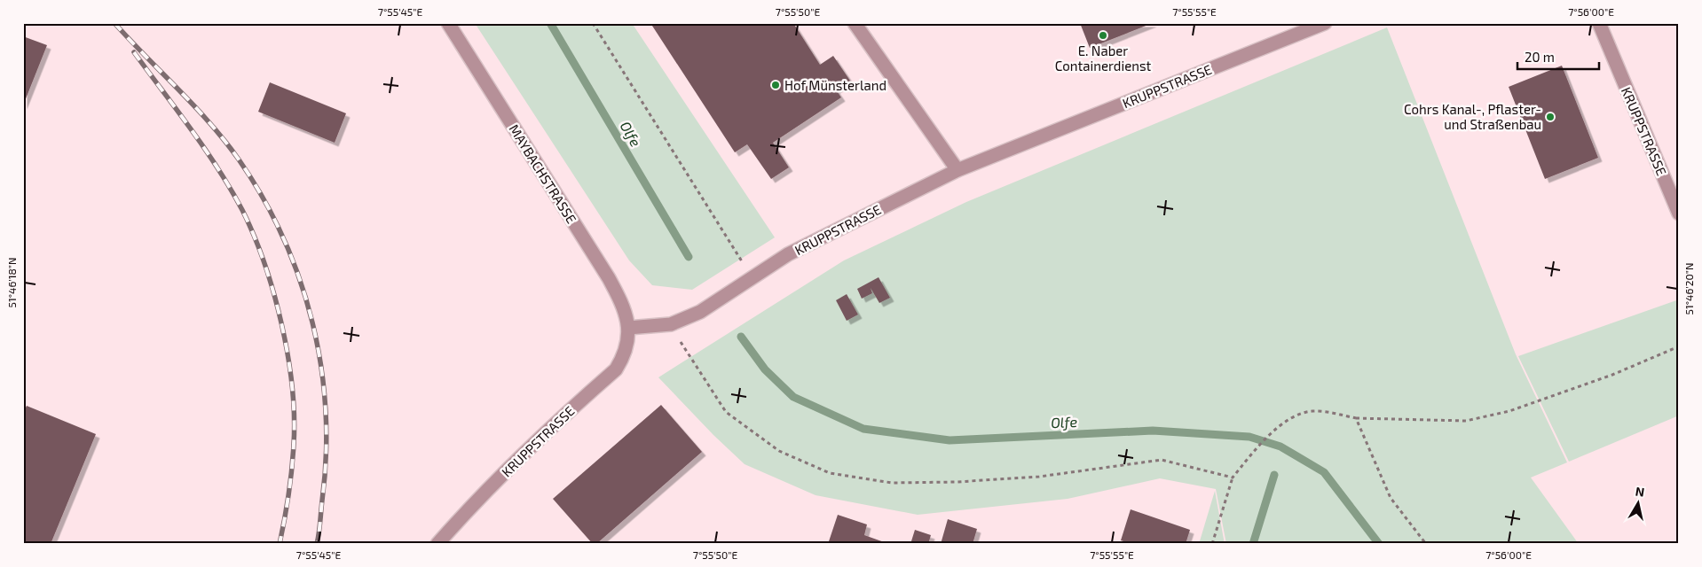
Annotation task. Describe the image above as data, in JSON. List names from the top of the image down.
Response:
{
  "streets": {
    "street": ["KRUPPSTRASSE", "MAYBACHSTRASSE"]
  },
  "crossings": [
    ["KRUPPSTRASSE", "MAYBACHSTRASSE"]
  ],
  "water": ["Olfe"],
  "places": ["E. Naber Containerdienst", "Hof Münsterland", "Cohrs Kanal-, Pflaster- und Straßenbau"],
  "scale_bar": "20 m",
  "north": "top",
  "coordinates": [
    "7°55'45\"E",
    "7°55'50\"E",
    "7°55'55\"E",
    "7°56'00\"E",
    "51°46'18\"N",
    "51°46'20\"N"
  ]
}
